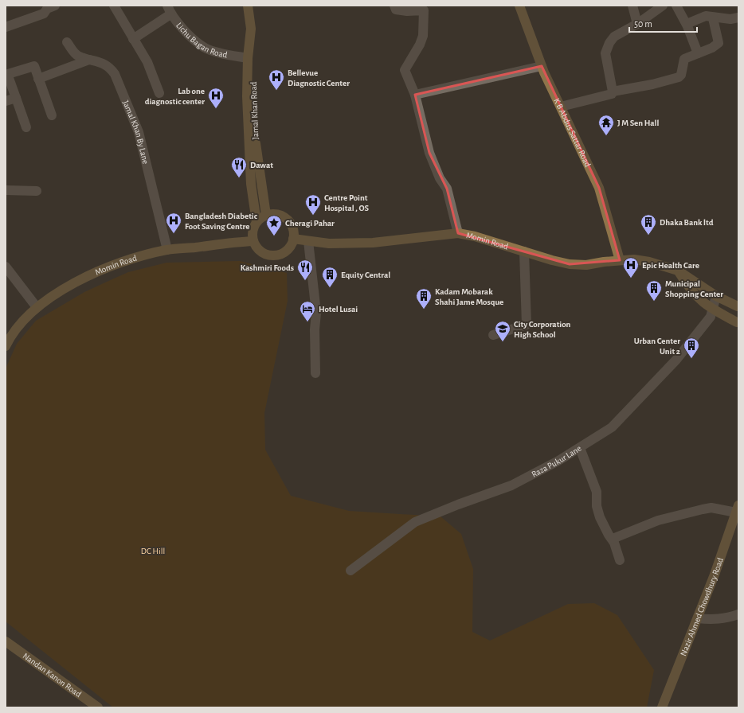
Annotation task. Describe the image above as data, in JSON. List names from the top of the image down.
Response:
{
  "streets": {
    "main road": [
      "Jamal Khan Road",
      "K B Abdus Sattar Road",
      "Momin Road",
      "Nazir Ahmed Chowdhury Road",
      "Nandan Kanon Road"
    ],
    "street": ["Lichu Bagan Road", "Jamal Khan By Lane", "Raza Pukur Lane"]
  },
  "crossings": [
    ["Jamal Khan Road", "Momin Road"],
    ["Jamal Khan By Lane", "Momin Road"],
    ["K B Abdus Sattar Road", "Momin Road"],
    ["Momin Road", "Raza Pukur Lane"]
  ],
  "parks": ["DC Hill"],
  "places": {
    "hospital": [
      "Bellevue Diagnostic Center",
      "Lab one diagnostic center",
      "Centre Point Hospital , OS",
      "Bangladesh Diabetic Foot Saving Centre",
      "Epic Health Care"
    ],
    "temple": ["J M Sen Hall"],
    "restaurant": ["Dawat", "Kashmiri Foods"],
    "building": [
      "Dhaka Bank ltd",
      "Equity Central",
      "Municipal Shopping Center",
      "Kadam Mobarak Shahi Jame Mosque",
      "Urban Center Unit 2"
    ],
    "place": ["Cheragi Pahar"],
    "hotel": ["Hotel Lusai"],
    "school or university": ["City Corporation High School"]
  },
  "scale_bar": "50 m"
}
